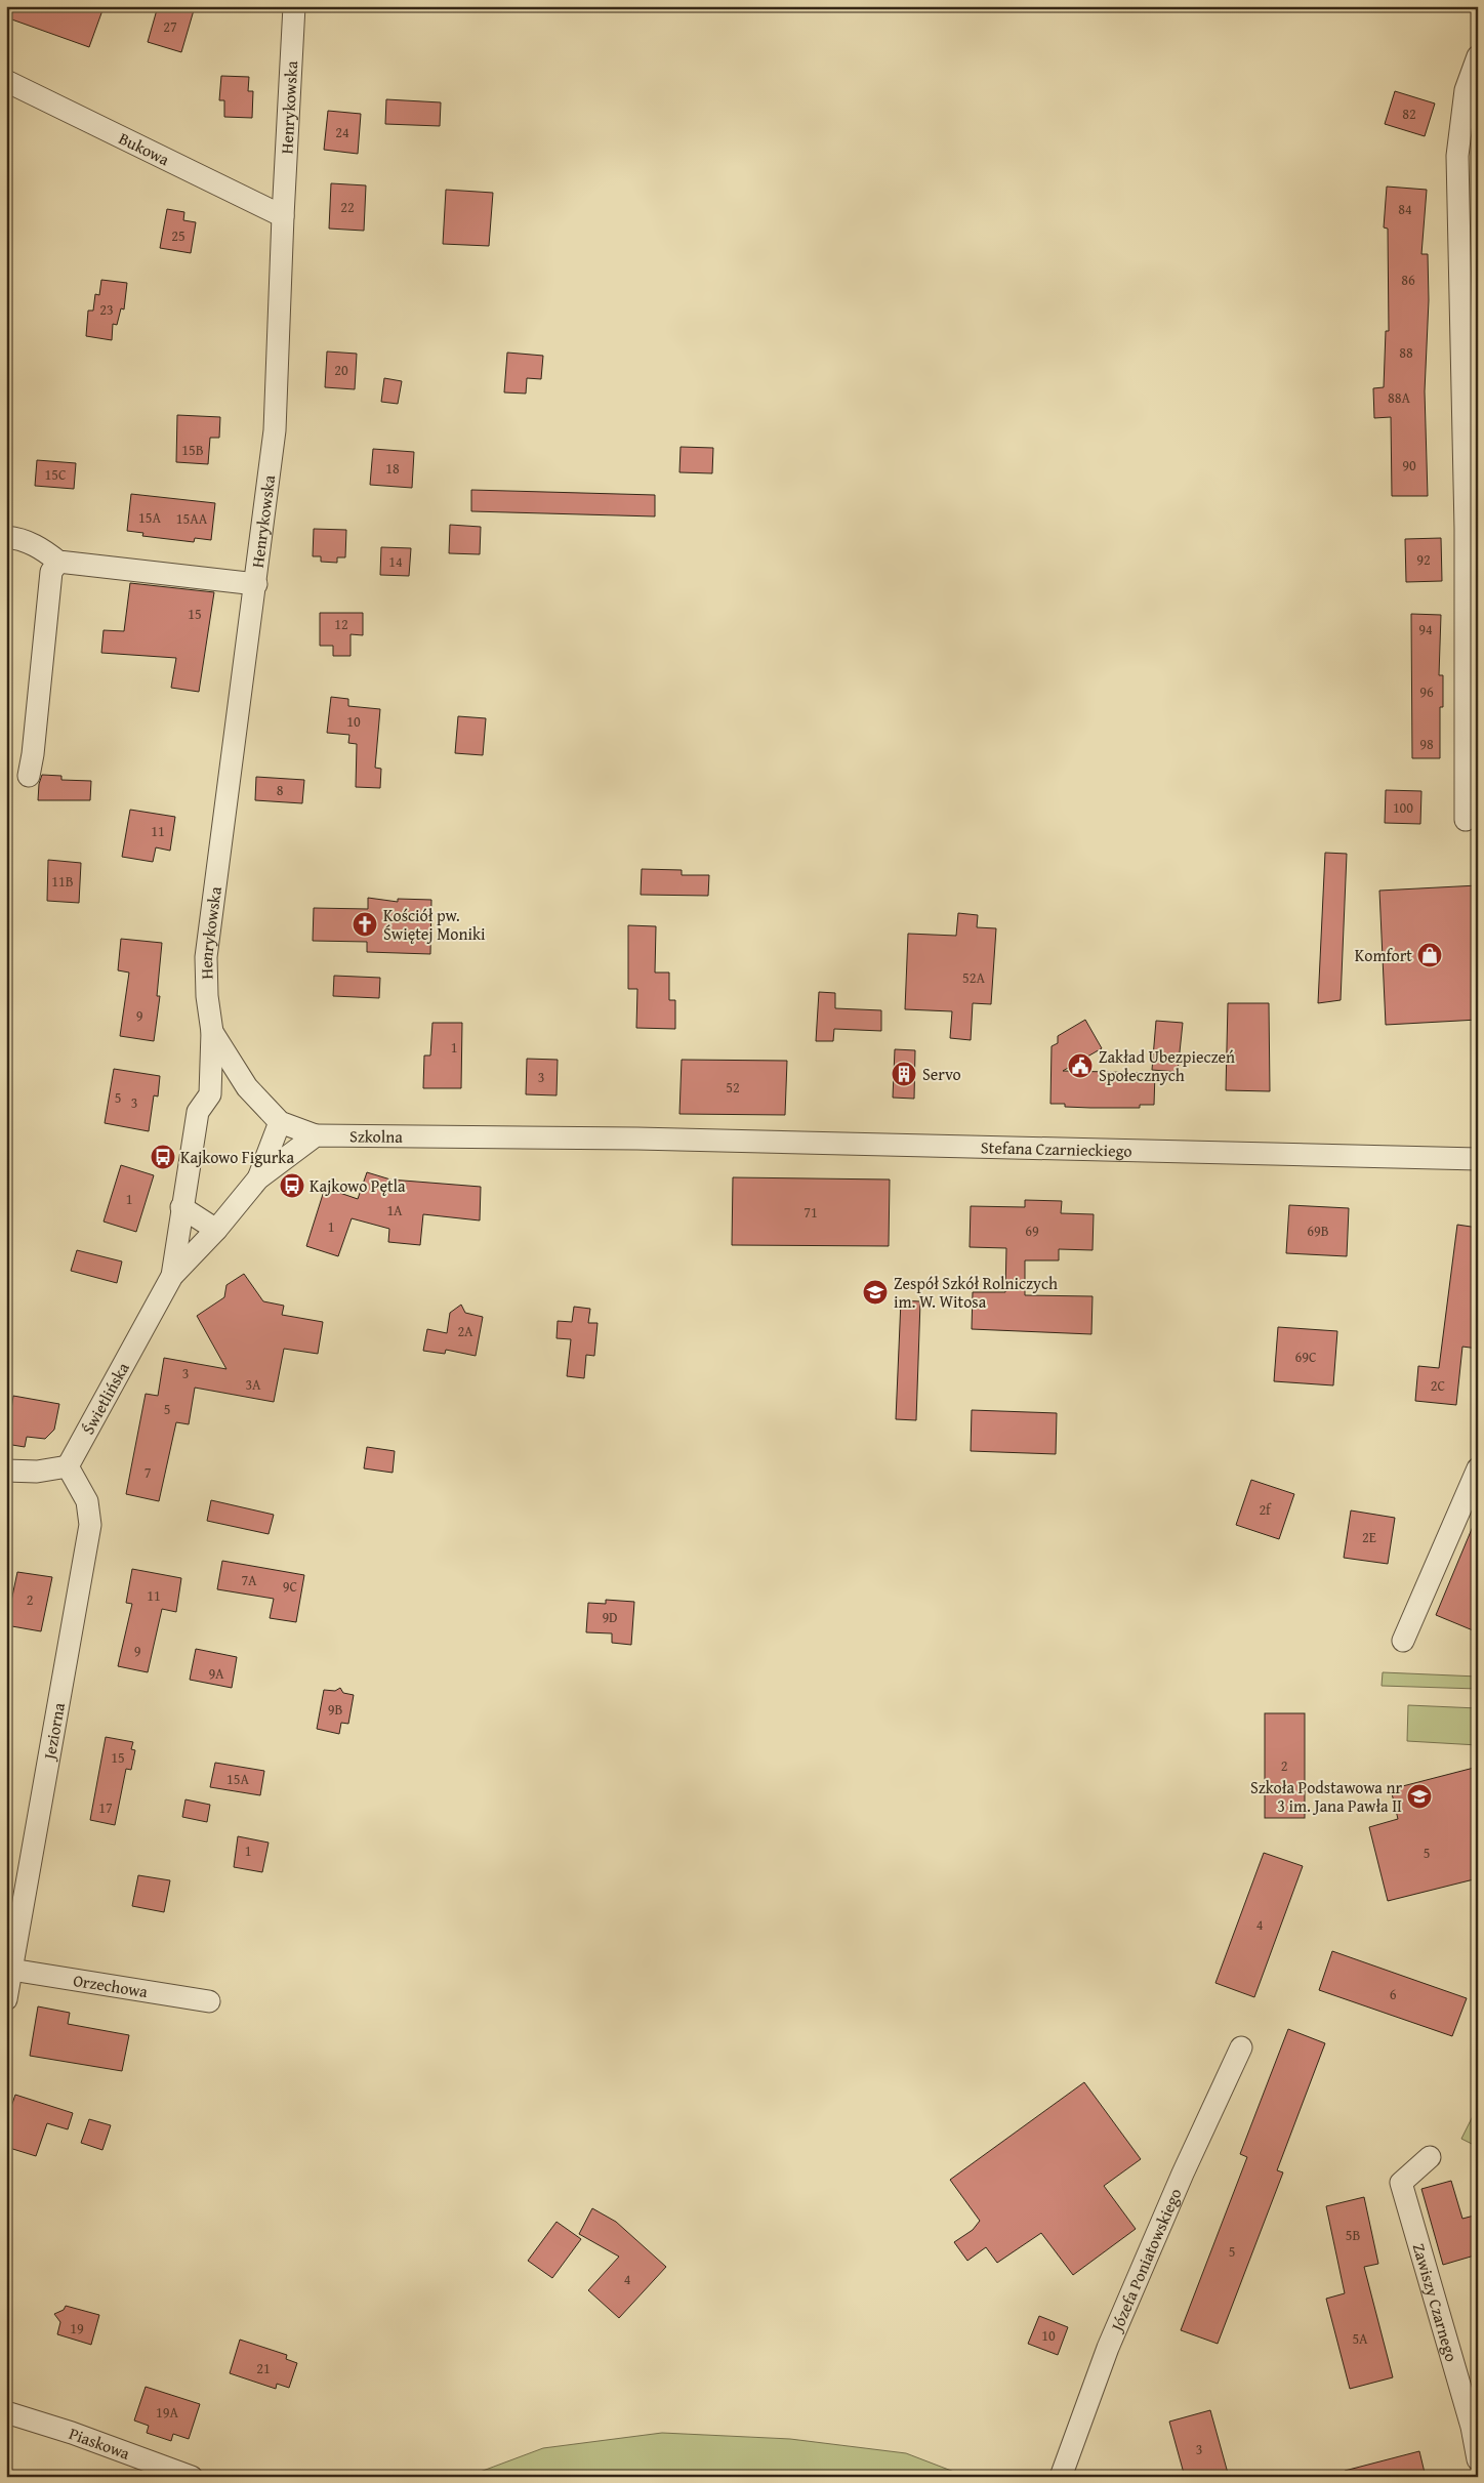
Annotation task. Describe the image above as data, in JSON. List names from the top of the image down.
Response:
{
  "streets": {
    "street": [
      "Henrykowska",
      "Bukowa",
      "Szkolna",
      "Stefana Czarnieckiego",
      "Świetlińska",
      "Jeziorna",
      "Orzechowa",
      "Józefa Poniatowskiego",
      "Zawiszy Czarnego",
      "Piaskowa"
    ]
  },
  "crossings": [
    ["Henrykowska", "Bukowa"],
    ["Henrykowska", "Szkolna"],
    ["Henrykowska", "Świetlińska"],
    ["Szkolna", "Stefana Czarnieckiego"],
    ["Świetlińska", "Jeziorna"],
    ["Jeziorna", "Orzechowa"]
  ],
  "places": {
    "church": ["Kościół pw. Świętej Moniki"],
    "shop": ["Komfort"],
    "public building": ["Zakład Ubezpieczeń Społecznych"],
    "building": ["Servo"],
    "bus stop": ["Kajkowo Figurka", "Kajkowo Pętla"],
    "school or university": ["Zespół Szkół Rolniczych im. W. Witosa", "Szkoła Podstawowa nr 3 im. Jana Pawła II"]
  },
  "house_numbers": [
    "27",
    "82",
    "24",
    "22",
    "84",
    "25",
    "86",
    "23",
    "88",
    "20",
    "88A",
    "15B",
    "90",
    "18",
    "15C",
    "15A",
    "15AA",
    "92",
    "14",
    "15",
    "12",
    "94",
    "96",
    "10",
    "98",
    "8",
    "100",
    "11",
    "11B",
    "52A",
    "9",
    "1",
    "3",
    "52",
    "5",
    "3",
    "1",
    "1A",
    "71",
    "1",
    "69",
    "69B",
    "2A",
    "69C",
    "3",
    "3A",
    "2C",
    "5",
    "7",
    "2f",
    "2E",
    "7A",
    "9C",
    "11",
    "2",
    "9D",
    "9",
    "9A",
    "9B",
    "15",
    "2",
    "15A",
    "17",
    "1",
    "5",
    "4",
    "6",
    "5B",
    "5",
    "4",
    "19",
    "10",
    "5A",
    "21",
    "19A",
    "3"
  ]
}
